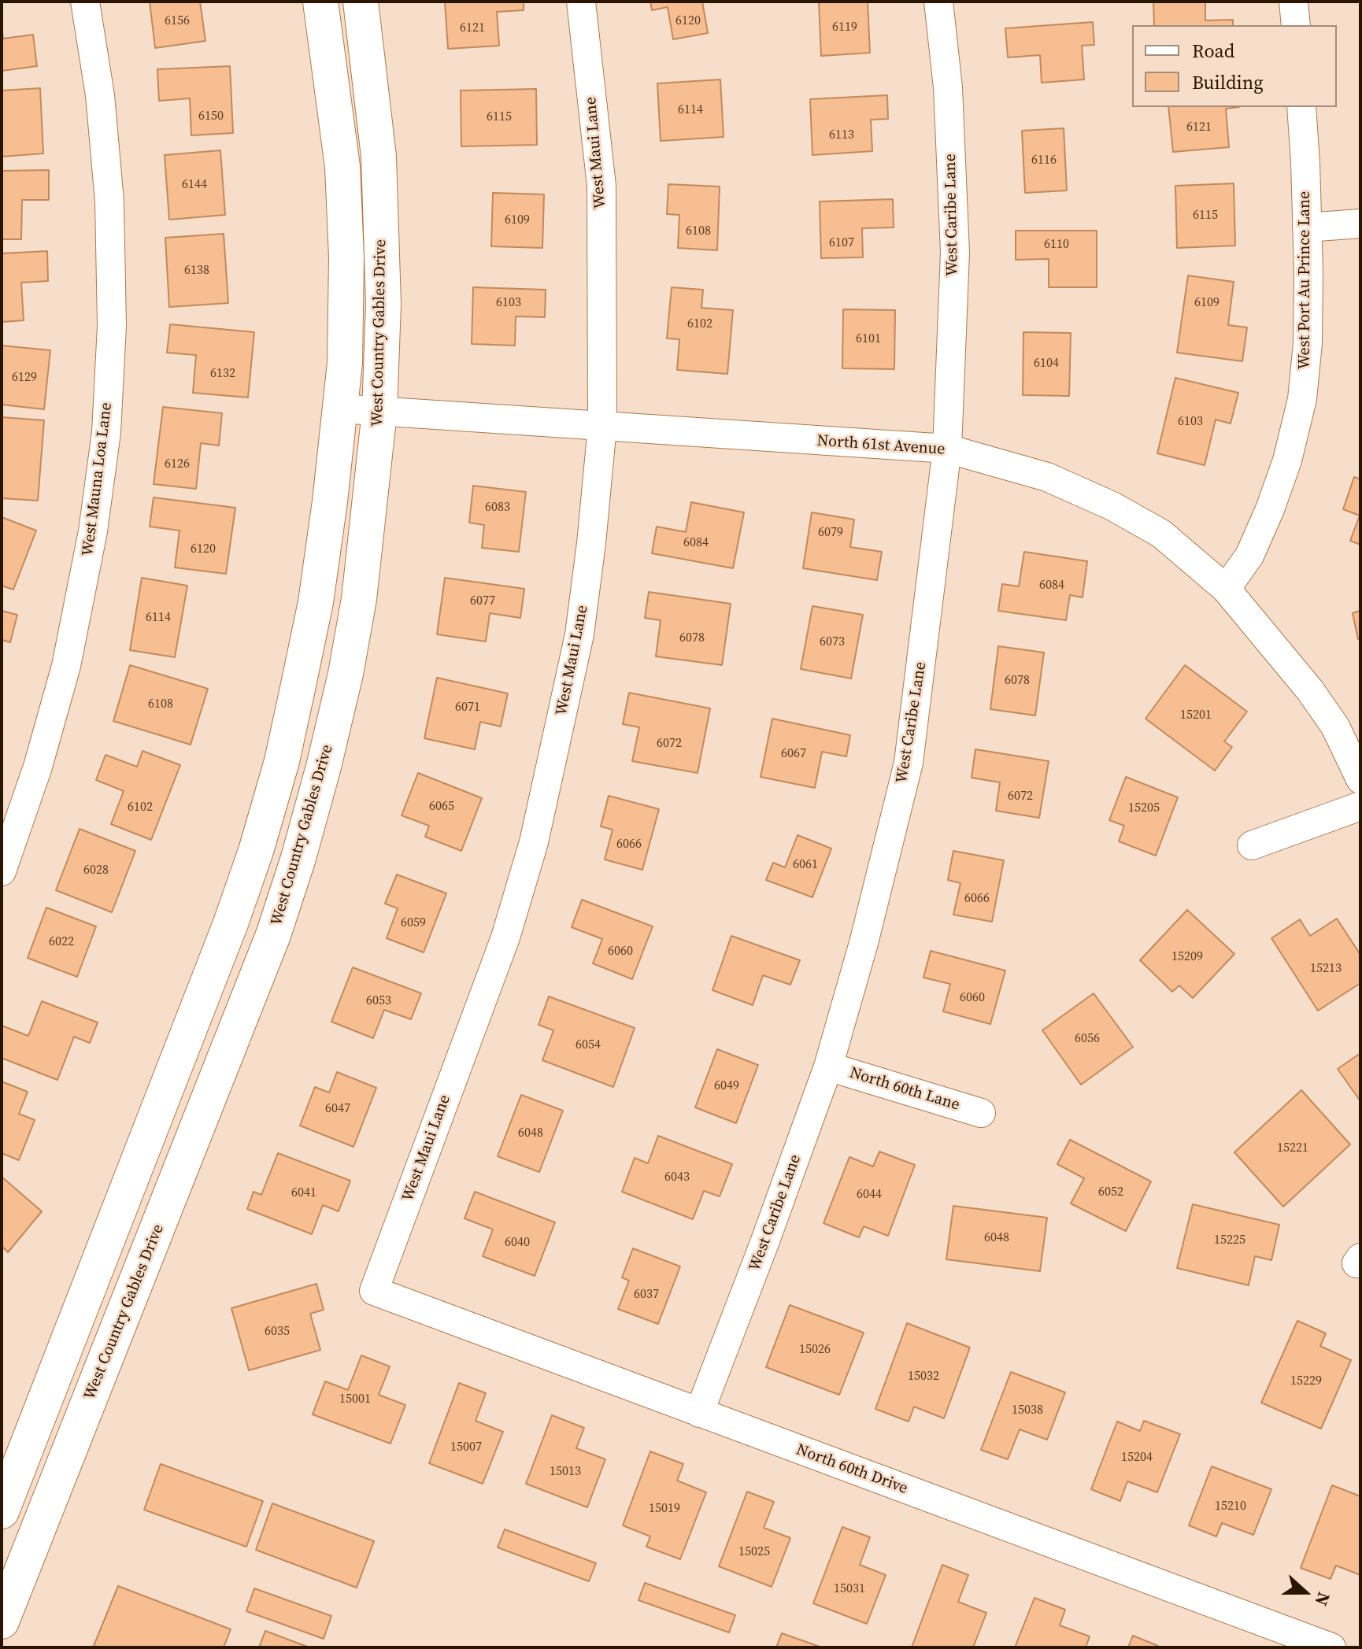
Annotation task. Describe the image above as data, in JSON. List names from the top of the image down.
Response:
{
  "streets": {
    "street": [
      "West Maui Lane",
      "West Caribe Lane",
      "West Port Au Prince Lane",
      "West Country Gables Drive",
      "North 61st Avenue",
      "West Mauna Loa Lane",
      "North 60th Lane",
      "North 60th Drive"
    ]
  },
  "crossings": [
    ["West Maui Lane", "North 61st Avenue"],
    ["West Maui Lane", "North 60th Drive"],
    ["West Caribe Lane", "North 61st Avenue"],
    ["West Caribe Lane", "North 60th Lane"],
    ["West Caribe Lane", "North 60th Drive"],
    ["West Port Au Prince Lane", "North 61st Avenue"],
    ["West Country Gables Drive", "North 61st Avenue"]
  ],
  "house_numbers": [
    "6156",
    "6120",
    "6119",
    "6121",
    "6114",
    "6150",
    "6115",
    "6121",
    "6113",
    "6116",
    "6144",
    "6115",
    "6109",
    "6108",
    "6107",
    "6110",
    "6138",
    "6103",
    "6109",
    "6102",
    "6101",
    "6104",
    "6132",
    "6129",
    "6103",
    "6126",
    "6083",
    "6079",
    "6084",
    "6120",
    "6084",
    "6077",
    "6114",
    "6078",
    "6073",
    "6078",
    "6108",
    "6071",
    "15201",
    "6072",
    "6067",
    "6072",
    "6065",
    "6102",
    "15205",
    "6066",
    "6061",
    "6028",
    "6066",
    "6059",
    "6022",
    "6060",
    "15209",
    "15213",
    "6060",
    "6053",
    "6056",
    "6054",
    "6049",
    "6047",
    "6048",
    "15221",
    "6043",
    "6052",
    "6041",
    "6044",
    "6048",
    "15225",
    "6040",
    "6037",
    "6035",
    "15026",
    "15032",
    "15229",
    "15001",
    "15038",
    "15007",
    "15204",
    "15013",
    "15210",
    "15019",
    "15025",
    "15031"
  ],
  "legend": ["Road", "Building"],
  "north": "right"
}
